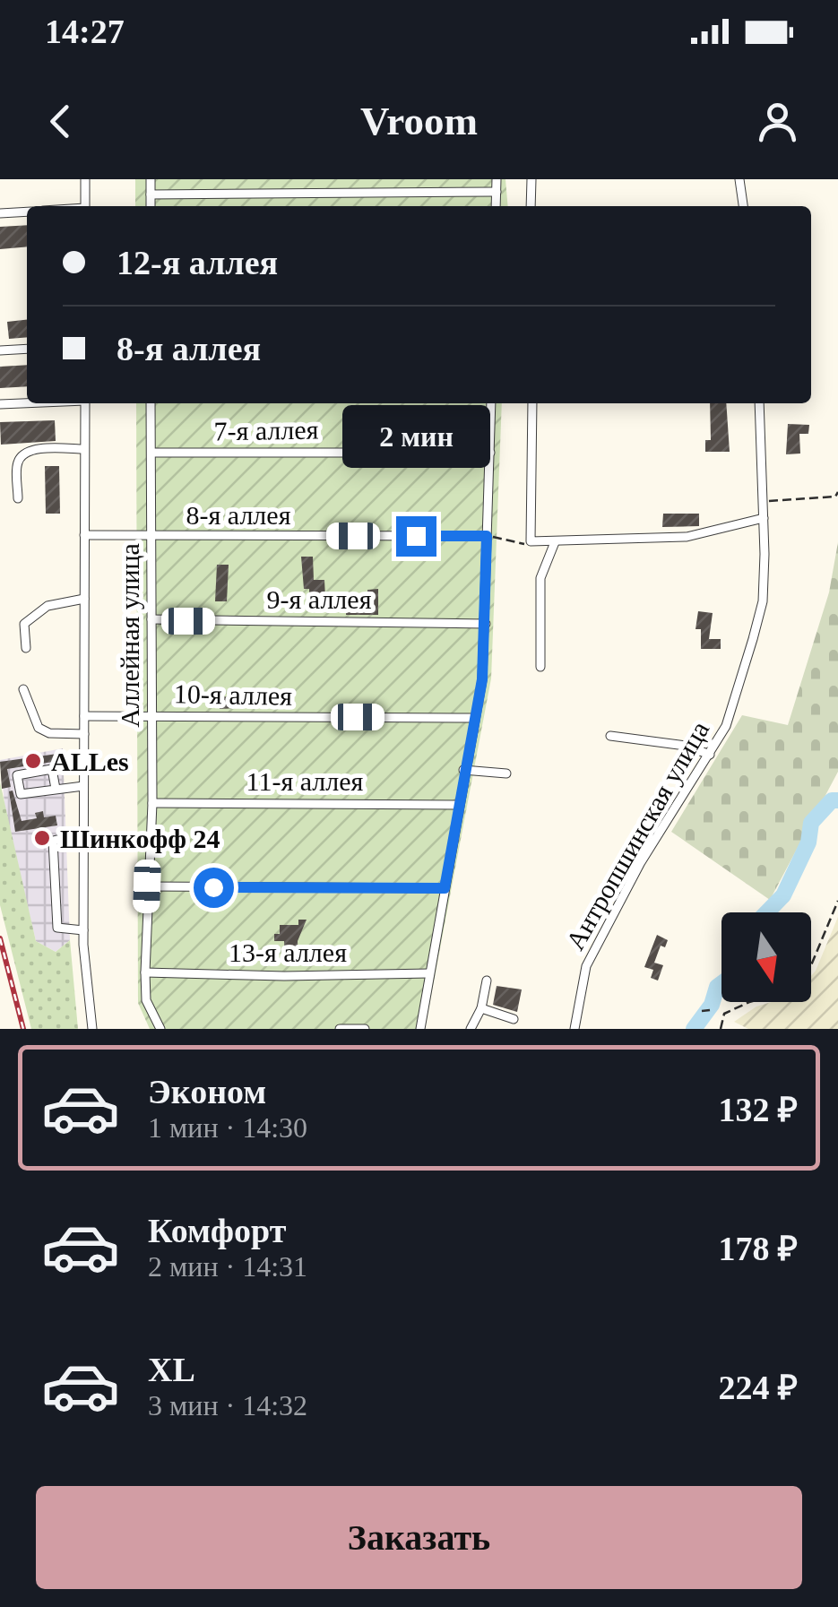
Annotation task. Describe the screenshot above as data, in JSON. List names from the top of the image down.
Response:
{
  "streets": {
    "street": [
      "7-я аллея",
      "8-я аллея",
      "9-я аллея",
      "Аллейная улица",
      "10-я аллея",
      "11-я аллея",
      "Антропшинская улица",
      "13-я аллея"
    ]
  },
  "crossings": [
    ["7-я аллея", "Аллейная улица"],
    ["8-я аллея", "Аллейная улица"],
    ["9-я аллея", "Аллейная улица"],
    ["Аллейная улица", "10-я аллея"],
    ["Аллейная улица", "11-я аллея"],
    ["Аллейная улица", "13-я аллея"]
  ],
  "places": ["ALLes", "Шинкофф 24"],
  "north": "bottom",
  "page": {
    "status": "14:27",
    "header": "Vroom",
    "banner": ["12-я аллея", "8-я аллея"],
    "bubble": "2 мин",
    "list": [
      {
        "name": "Эконом",
        "note": "1 мин · 14:30",
        "value": "132 ₽"
      },
      {
        "name": "Комфорт",
        "note": "2 мин · 14:31",
        "value": "178 ₽"
      },
      {
        "name": "XL",
        "note": "3 мин · 14:32",
        "value": "224 ₽"
      }
    ],
    "buttons": "Заказать"
  }
}
